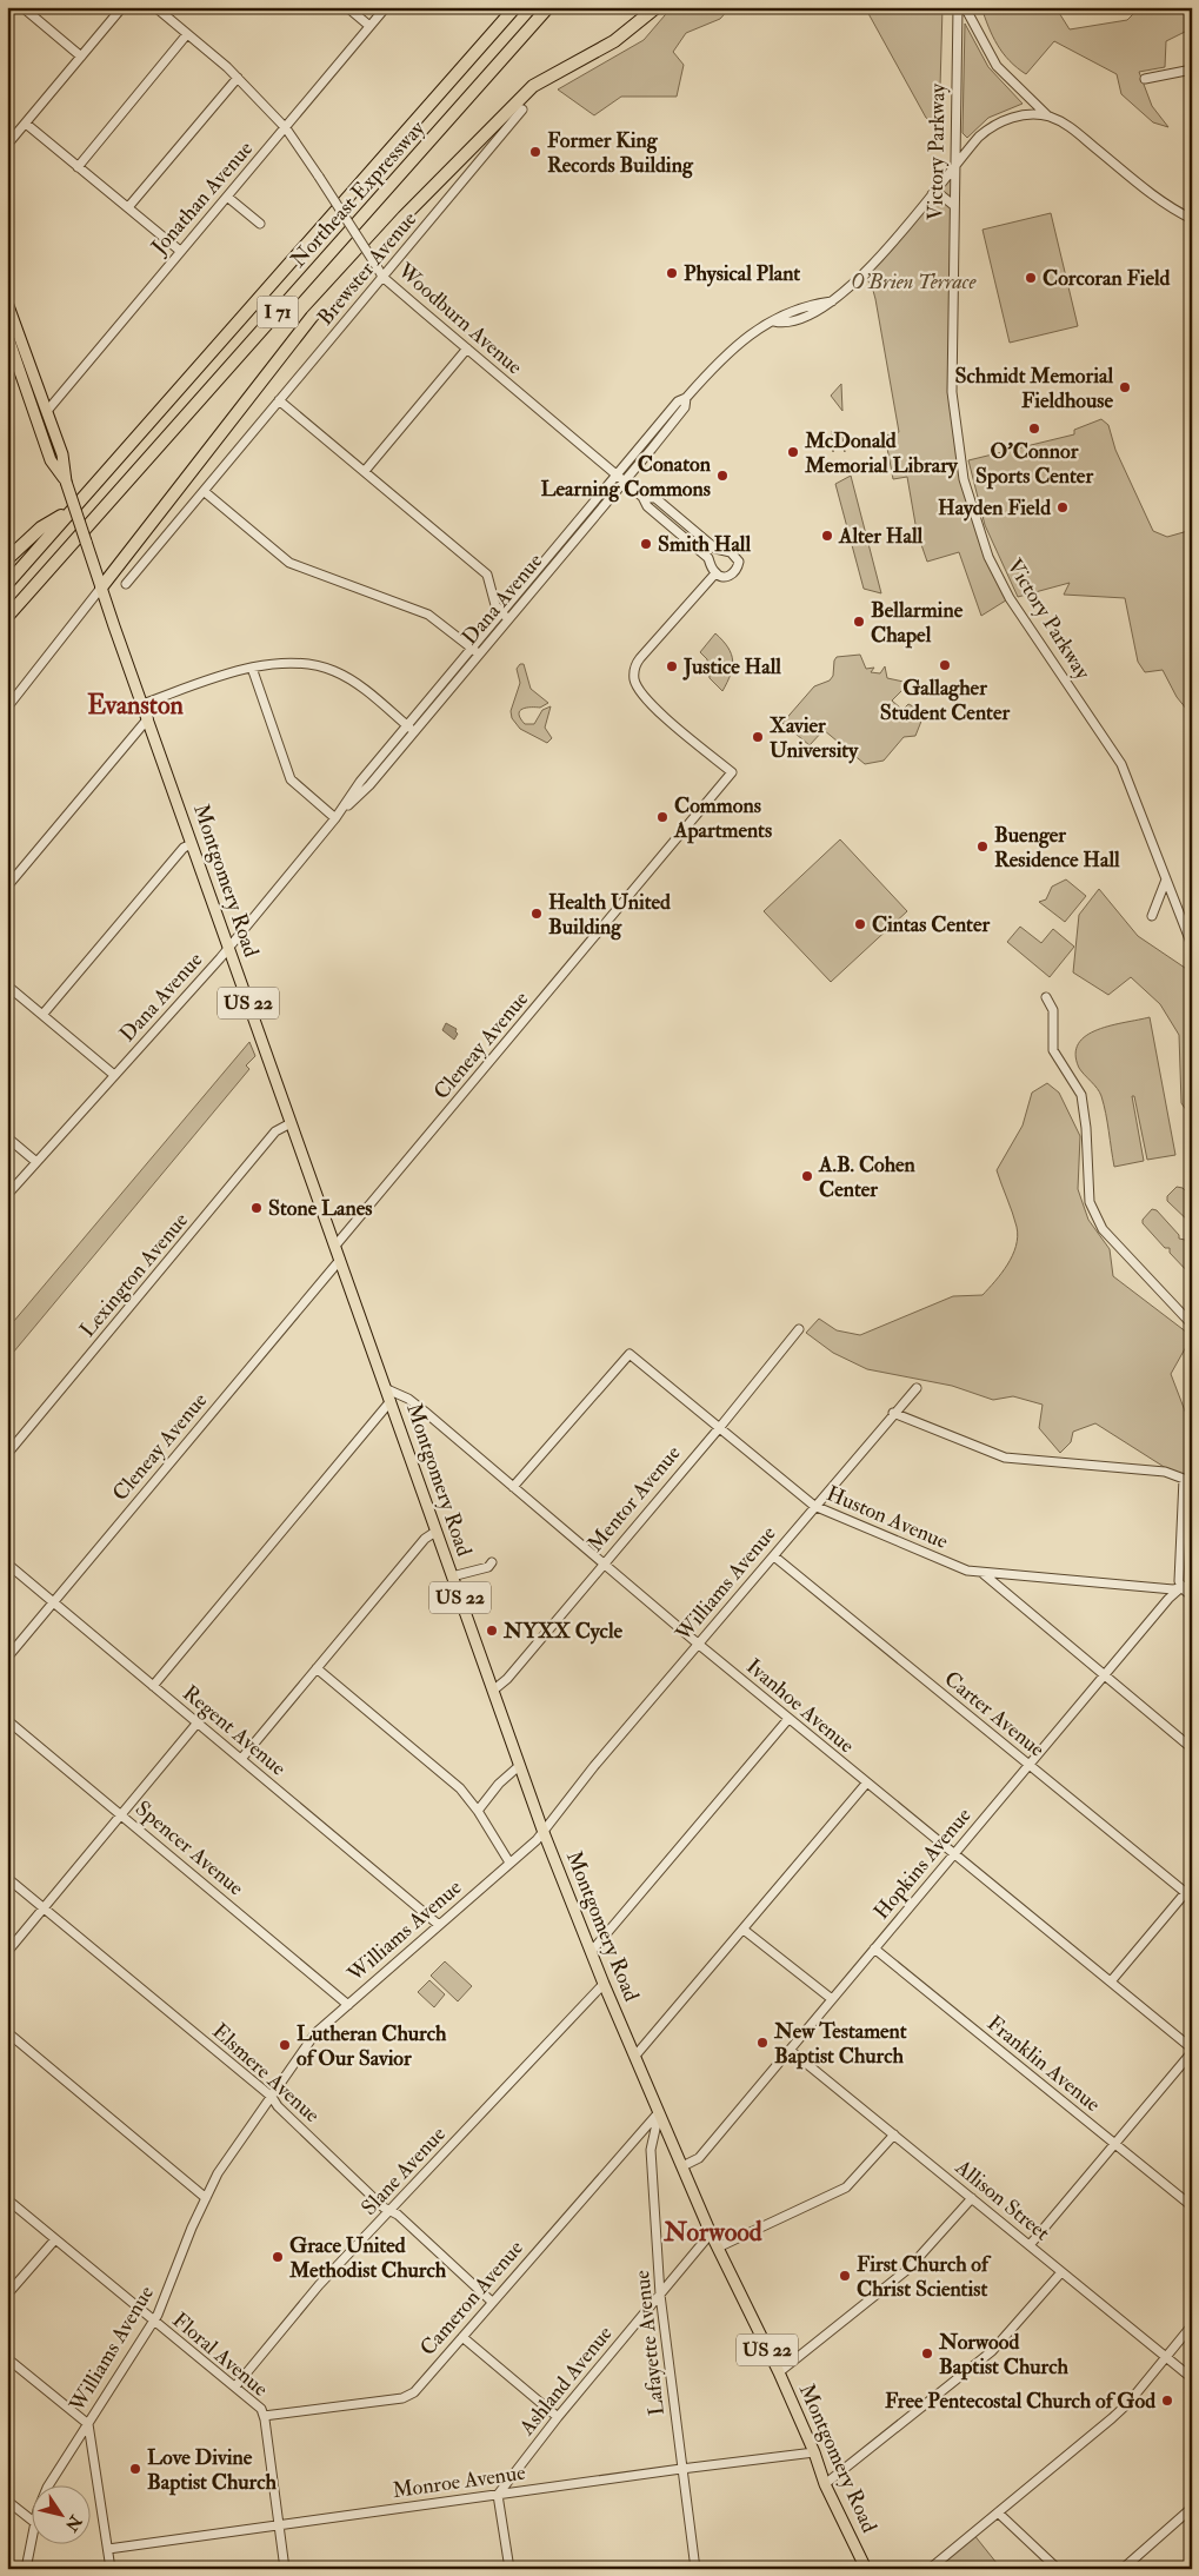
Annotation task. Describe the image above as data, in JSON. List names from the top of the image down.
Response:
{
  "streets": {
    "highway": ["Northeast Expressway", "I 71"],
    "main road": ["Montgomery Road", "US 22"],
    "street": [
      "Victory Parkway",
      "Jonathan Avenue",
      "Brewster Avenue",
      "Woodburn Avenue",
      "Dana Avenue",
      "Cleneay Avenue",
      "Lexington Avenue",
      "Mentor Avenue",
      "Huston Avenue",
      "Williams Avenue",
      "Ivanhoe Avenue",
      "Carter Avenue",
      "Regent Avenue",
      "Spencer Avenue",
      "Hopkins Avenue",
      "Franklin Avenue",
      "Elsmere Avenue",
      "Slane Avenue",
      "Allison Street",
      "Cameron Avenue",
      "Lafayette Avenue",
      "Floral Avenue",
      "Ashland Avenue",
      "Monroe Avenue"
    ]
  },
  "crossings": [
    ["Victory Parkway", "Dana Avenue"],
    ["Jonathan Avenue", "Woodburn Avenue"],
    ["Jonathan Avenue", "Montgomery Road"],
    ["Brewster Avenue", "Woodburn Avenue"],
    ["Woodburn Avenue", "Dana Avenue"],
    ["Dana Avenue", "Montgomery Road"],
    ["Montgomery Road", "Cleneay Avenue"],
    ["Montgomery Road", "Lexington Avenue"],
    ["Montgomery Road", "Mentor Avenue"],
    ["Montgomery Road", "Williams Avenue"],
    ["Montgomery Road", "Ivanhoe Avenue"],
    ["Montgomery Road", "Hopkins Avenue"],
    ["Montgomery Road", "Slane Avenue"],
    ["Montgomery Road", "Cameron Avenue"],
    ["Montgomery Road", "Lafayette Avenue"],
    ["Montgomery Road", "Ashland Avenue"],
    ["Montgomery Road", "Monroe Avenue"],
    ["Cleneay Avenue", "Regent Avenue"],
    ["Mentor Avenue", "Huston Avenue"],
    ["Mentor Avenue", "Ivanhoe Avenue"],
    ["Huston Avenue", "Williams Avenue"],
    ["Huston Avenue", "Ivanhoe Avenue"],
    ["Huston Avenue", "Hopkins Avenue"],
    ["Williams Avenue", "Ivanhoe Avenue"],
    ["Williams Avenue", "Carter Avenue"],
    ["Williams Avenue", "Regent Avenue"],
    ["Williams Avenue", "Spencer Avenue"],
    ["Williams Avenue", "Elsmere Avenue"],
    ["Williams Avenue", "Floral Avenue"],
    ["Ivanhoe Avenue", "Hopkins Avenue"],
    ["Carter Avenue", "Hopkins Avenue"],
    ["Hopkins Avenue", "Franklin Avenue"],
    ["Hopkins Avenue", "Allison Street"],
    ["Elsmere Avenue", "Slane Avenue"],
    ["Elsmere Avenue", "Cameron Avenue"],
    ["Slane Avenue", "Floral Avenue"],
    ["Cameron Avenue", "Lafayette Avenue"],
    ["Cameron Avenue", "Floral Avenue"],
    ["Lafayette Avenue", "Ashland Avenue"],
    ["Lafayette Avenue", "Monroe Avenue"],
    ["Floral Avenue", "Monroe Avenue"],
    ["Ashland Avenue", "Monroe Avenue"]
  ],
  "districts": ["Evanston", "Norwood"],
  "parks": ["O’Brien Terrace"],
  "places": [
    "Former King Records Building",
    "Physical Plant",
    "Corcoran Field",
    "Schmidt Memorial Fieldhouse",
    "O'Connor Sports Center",
    "McDonald Memorial Library",
    "Conaton Learning Commons",
    "Hayden Field",
    "Alter Hall",
    "Smith Hall",
    "Bellarmine Chapel",
    "Gallagher Student Center",
    "Justice Hall",
    "Xavier University",
    "Commons Apartments",
    "Buenger Residence Hall",
    "Health United Building",
    "Cintas Center",
    "A.B. Cohen Center",
    "Stone Lanes",
    "NYXX Cycle",
    "New Testament Baptist Church",
    "Lutheran Church of Our Savior",
    "Grace United Methodist Church",
    "First Church of Christ Scientist",
    "Norwood Baptist Church",
    "Free Pentecostal Church of God",
    "Love Divine Baptist Church"
  ],
  "north": "bottom right"
}
